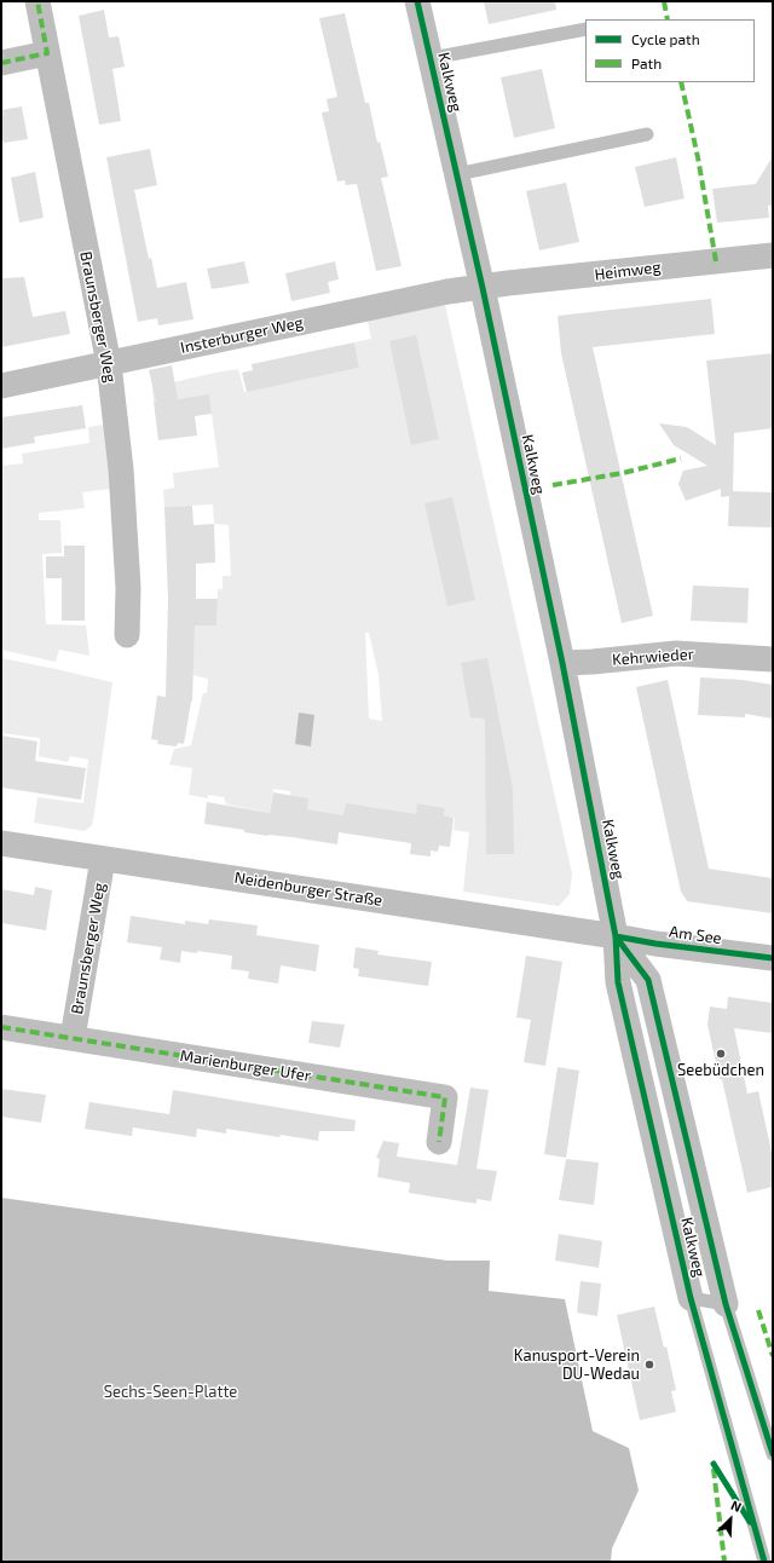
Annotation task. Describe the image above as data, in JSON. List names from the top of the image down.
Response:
{
  "streets": {
    "street": [
      "Kalkweg",
      "Heimweg",
      "Braunsberger Weg",
      "Insterburger Weg",
      "Kehrwieder",
      "Neidenburger Straße",
      "Am See",
      "Marienburger Ufer"
    ]
  },
  "crossings": [
    ["Kalkweg", "Heimweg"],
    ["Kalkweg", "Insterburger Weg"],
    ["Kalkweg", "Kehrwieder"],
    ["Kalkweg", "Neidenburger Straße"],
    ["Kalkweg", "Am See"],
    ["Heimweg", "Insterburger Weg"],
    ["Braunsberger Weg", "Insterburger Weg"],
    ["Braunsberger Weg", "Neidenburger Straße"],
    ["Braunsberger Weg", "Marienburger Ufer"],
    ["Neidenburger Straße", "Am See"]
  ],
  "parks": ["Sechs-Seen-Platte"],
  "places": ["Seebüdchen", "Kanusport-Verein DU-Wedau"],
  "legend": ["Cycle path", "Path"],
  "north": "top right"
}
